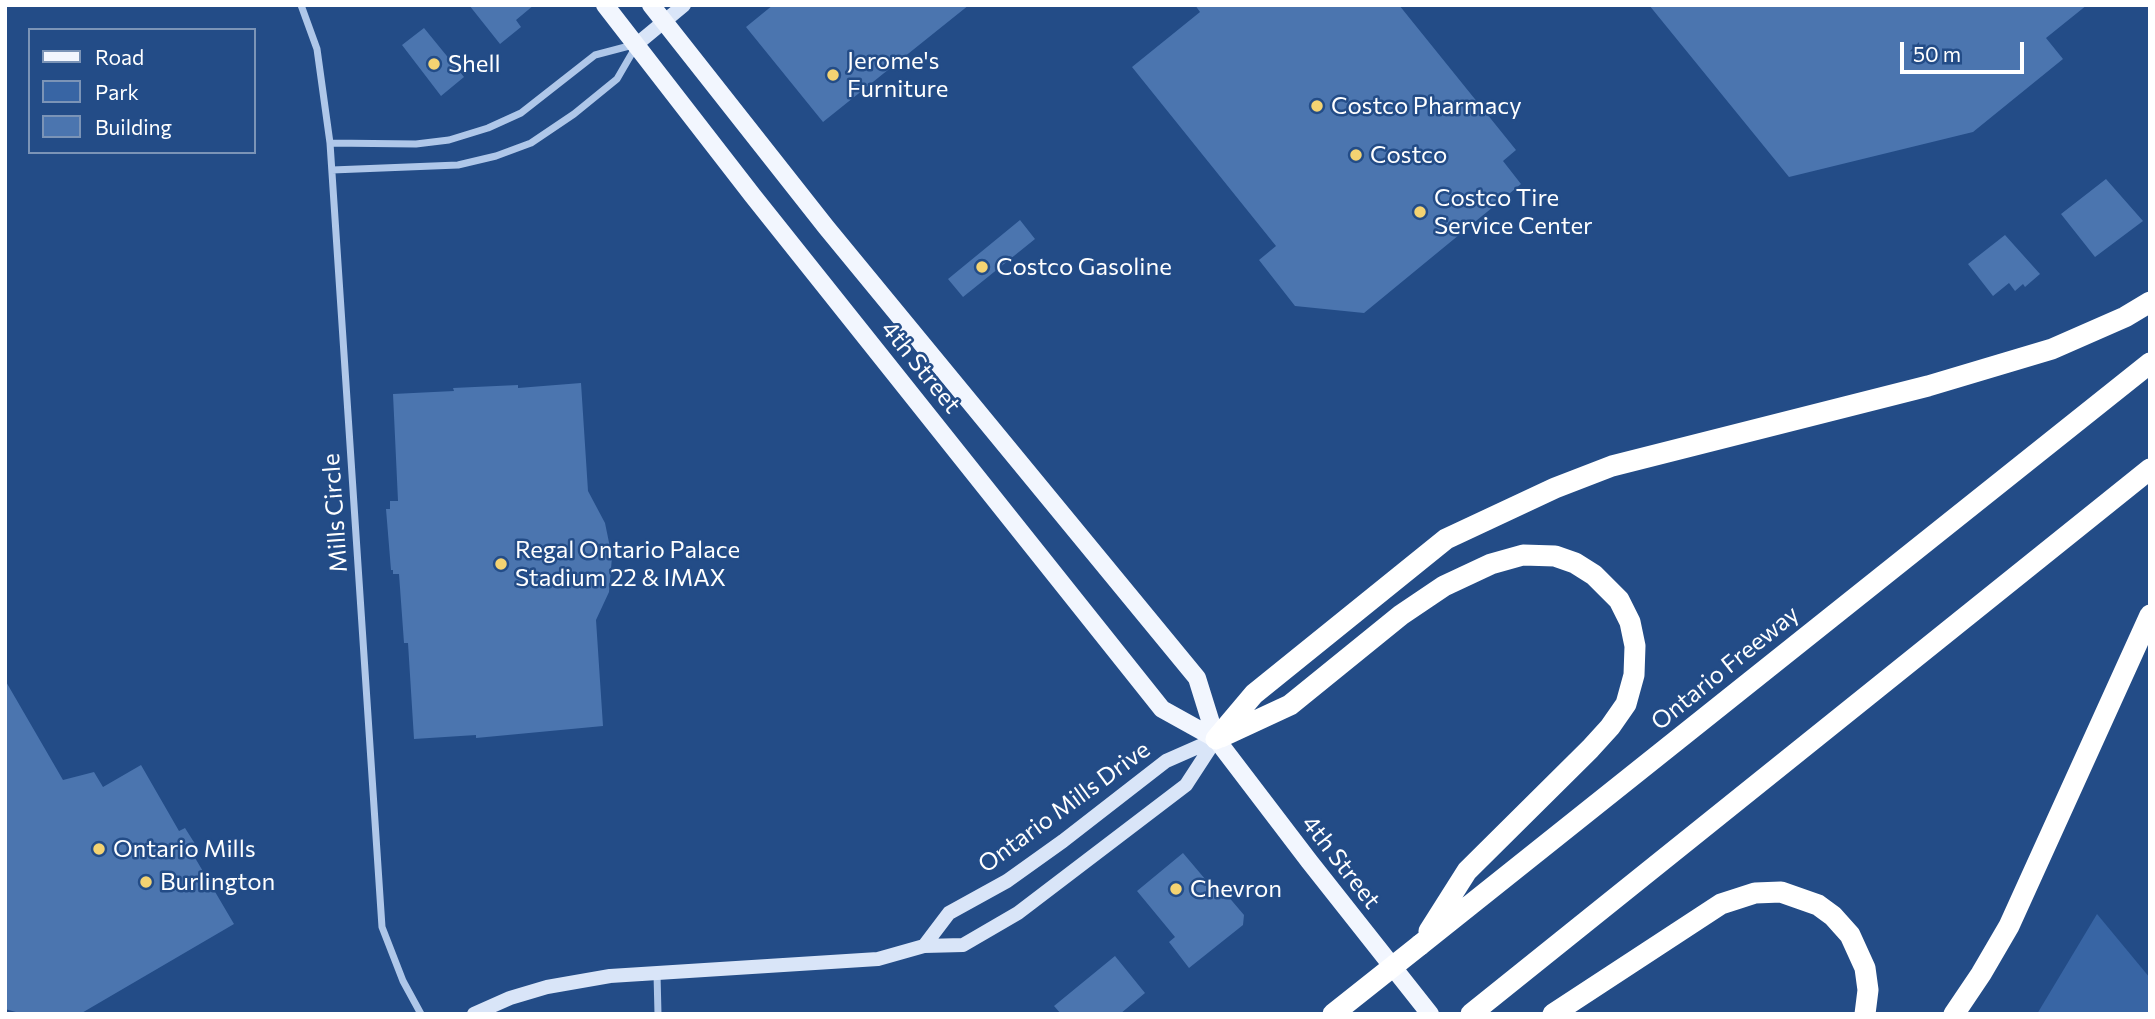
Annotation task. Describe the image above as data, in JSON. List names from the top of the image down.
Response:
{
  "streets": {
    "highway": ["Ontario Freeway"],
    "main road": ["4th Street"],
    "street": ["Mills Circle", "Ontario Mills Drive"]
  },
  "crossings": [
    ["4th Street", "Ontario Mills Drive"]
  ],
  "places": [
    "Shell",
    "Jerome's Furniture",
    "Costco Pharmacy",
    "Costco",
    "Costco Tire Service Center",
    "Costco Gasoline",
    "Regal Ontario Palace Stadium 22 & IMAX",
    "Ontario Mills",
    "Burlington",
    "Chevron"
  ],
  "legend": ["Road", "Park", "Building"],
  "scale_bar": "50 m"
}
